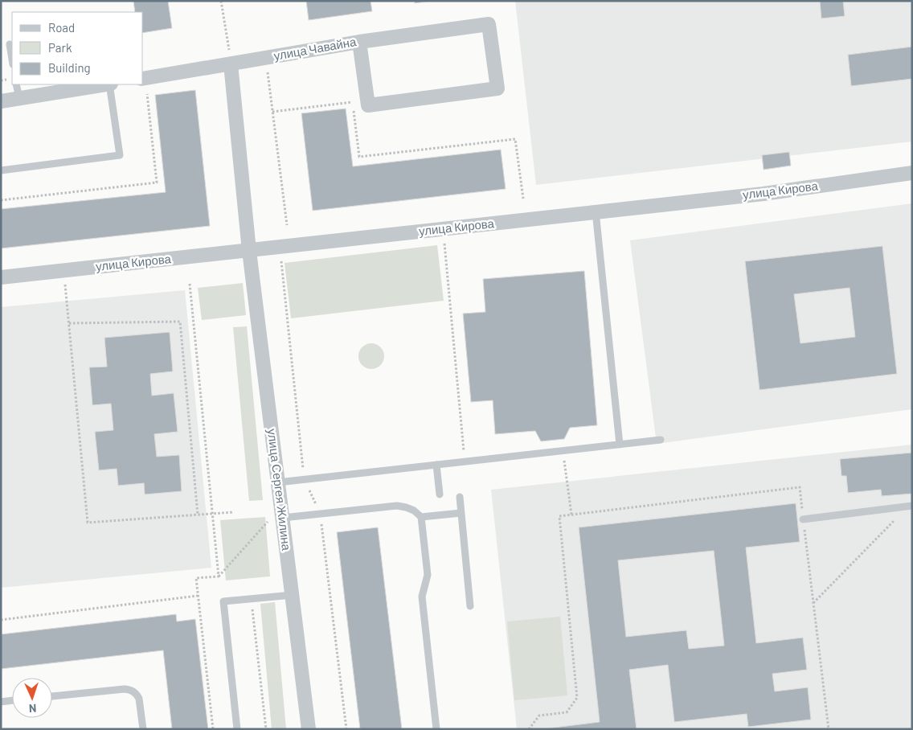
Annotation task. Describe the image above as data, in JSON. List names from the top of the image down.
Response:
{
  "streets": {
    "street": ["улица Чавайна", "улица Кирова", "улица Сергея Жилина"]
  },
  "crossings": [
    ["улица Чавайна", "улица Сергея Жилина"],
    ["улица Кирова", "улица Сергея Жилина"]
  ],
  "legend": ["Road", "Park", "Building"],
  "north": "bottom"
}
